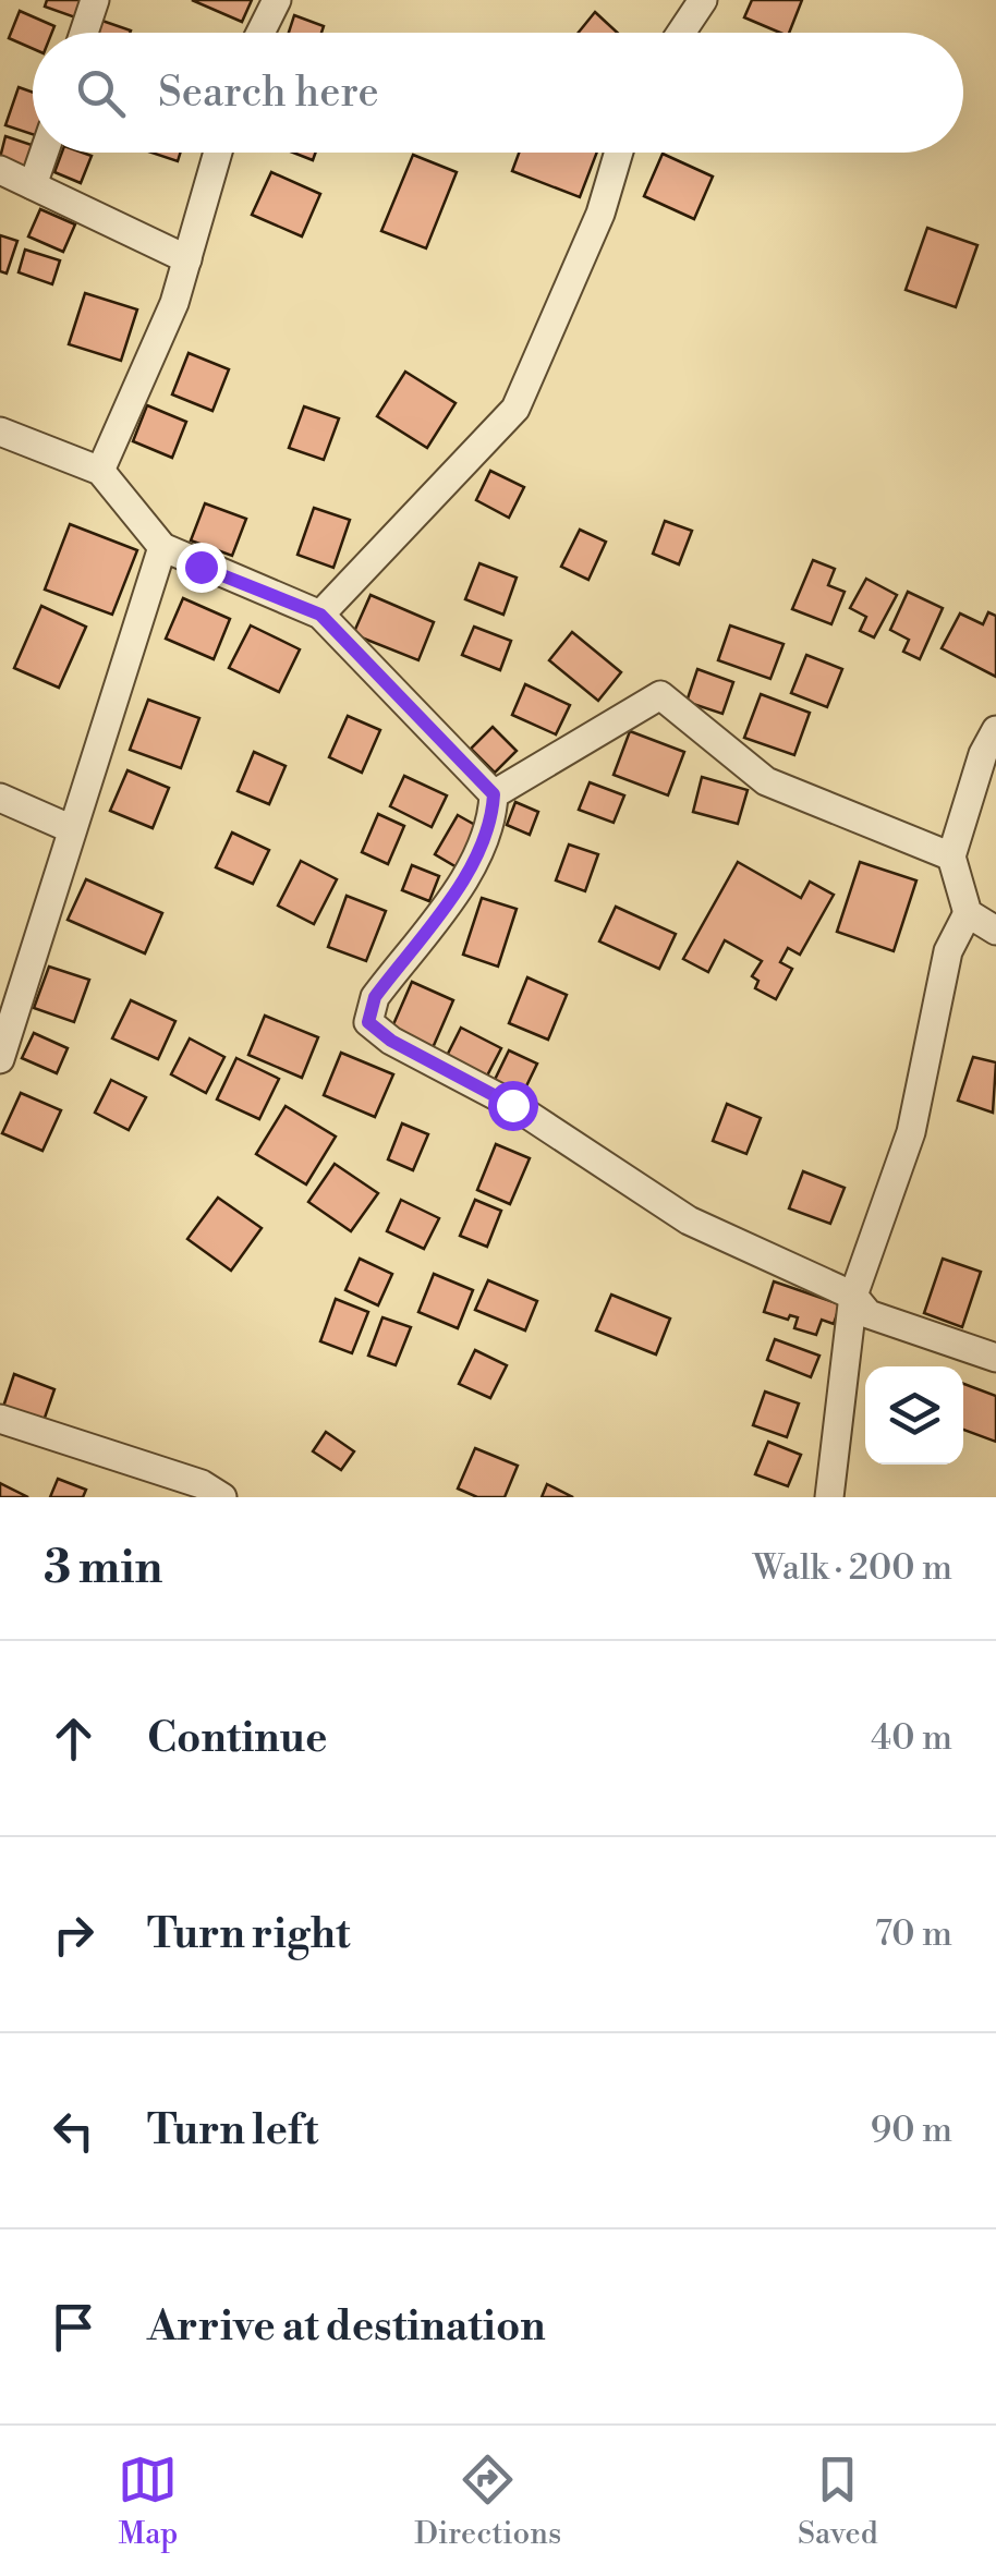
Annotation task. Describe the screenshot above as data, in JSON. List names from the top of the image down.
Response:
{
  "page": {
    "search": "Search here",
    "heading": ["3 min", "Walk · 200 m"],
    "list": [
      ["Continue", "40 m"],
      ["Turn right", "70 m"],
      ["Turn left", "90 m"],
      "Arrive at destination"
    ],
    "nav": ["Map", "Directions", "Saved"]
  }
}
